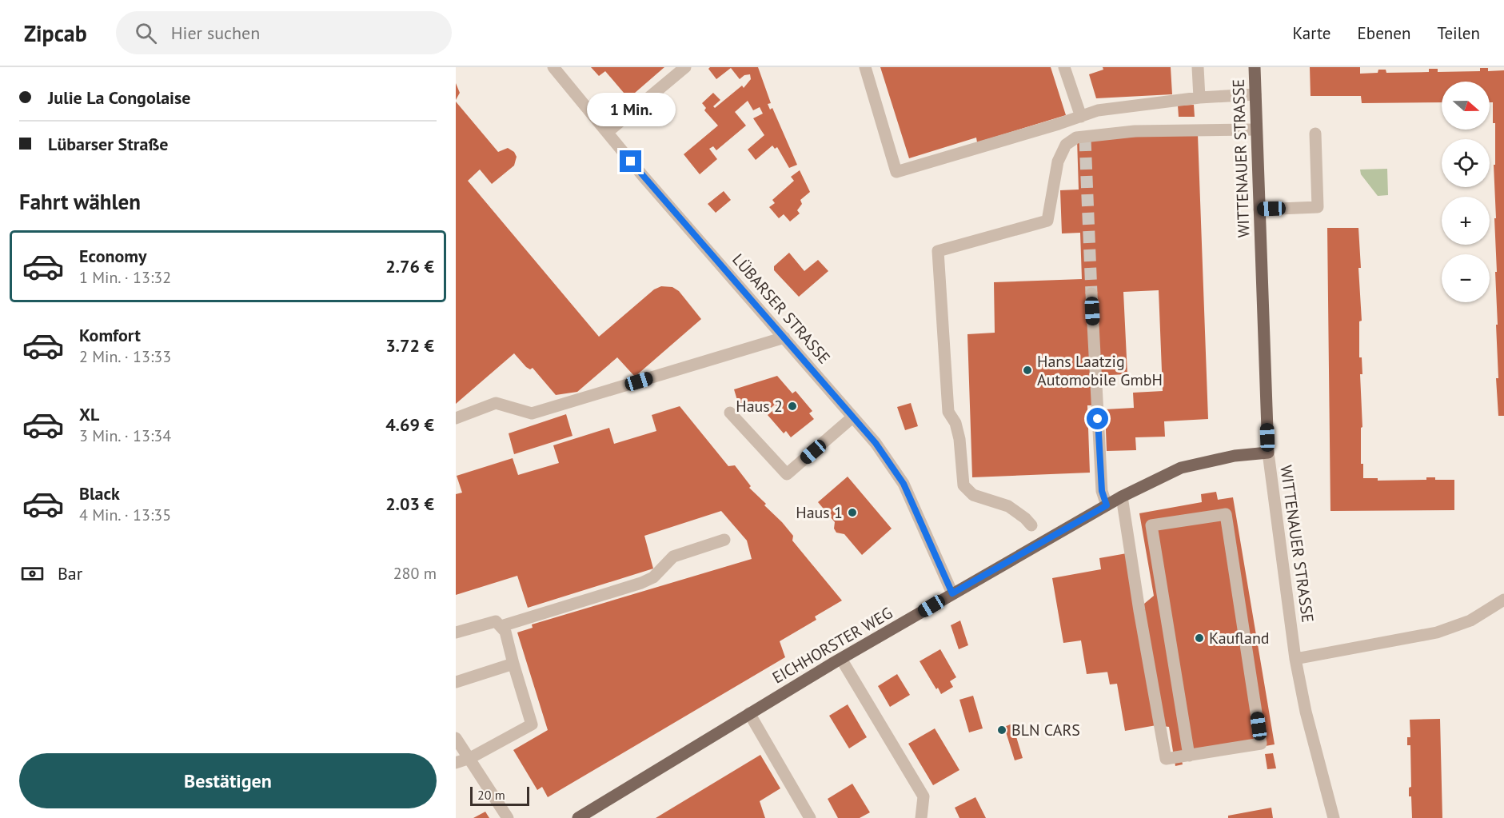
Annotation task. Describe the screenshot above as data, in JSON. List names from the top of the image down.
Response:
{
  "streets": {
    "main road": ["WITTENAUER STRASSE", "EICHHORSTER WEG"],
    "street": ["LÜBARSER STRASSE"]
  },
  "crossings": [
    ["WITTENAUER STRASSE", "EICHHORSTER WEG"],
    ["LÜBARSER STRASSE", "EICHHORSTER WEG"]
  ],
  "places": [
    "Hans Laatzig Automobile GmbH",
    "Haus 2",
    "Haus 1",
    "Kaufland",
    "BLN CARS"
  ],
  "scale_bar": "20 m",
  "north": "right",
  "page": {
    "header": "Zipcab",
    "search": "Hier suchen",
    "nav": ["Karte", "Ebenen", "Teilen"],
    "banner": ["Julie La Congolaise", "Lübarser Straße"],
    "map_buttons": ["+", "−"],
    "bubble": "1 Min.",
    "heading": "Fahrt wählen",
    "list": [
      {
        "name": "Economy",
        "note": "1 Min. · 13:32",
        "value": "2.76 €"
      },
      {
        "name": "Komfort",
        "note": "2 Min. · 13:33",
        "value": "3.72 €"
      },
      {
        "name": "XL",
        "note": "3 Min. · 13:34",
        "value": "4.69 €"
      },
      {
        "name": "Black",
        "note": "4 Min. · 13:35",
        "value": "2.03 €"
      }
    ],
    "pay": ["Bar", "280 m"],
    "buttons": "Bestätigen",
    "scale": "20 m"
  }
}
